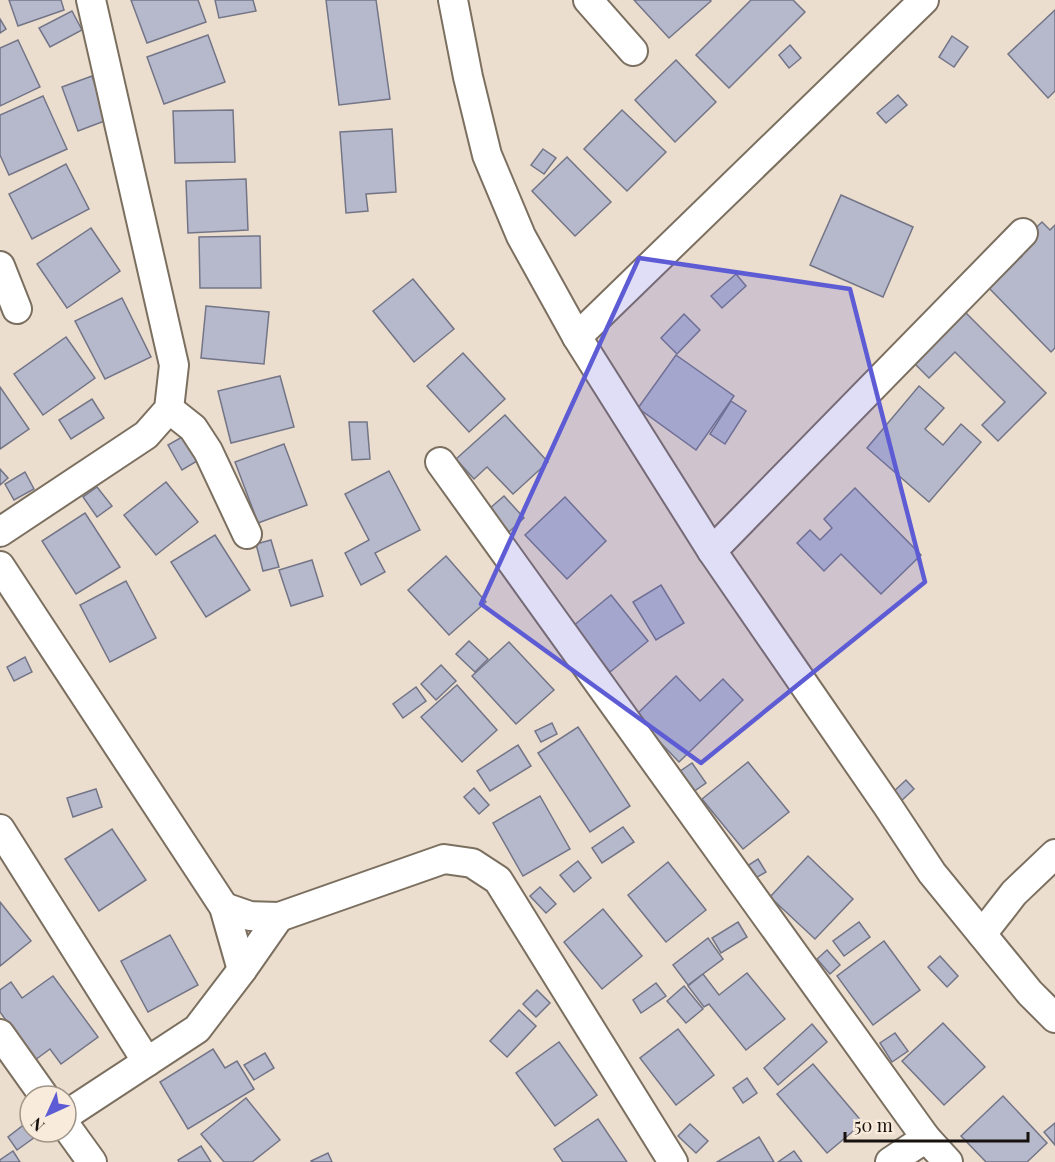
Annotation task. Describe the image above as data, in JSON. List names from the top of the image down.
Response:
{
  "scale_bar": "50 m",
  "north": "bottom left"
}
